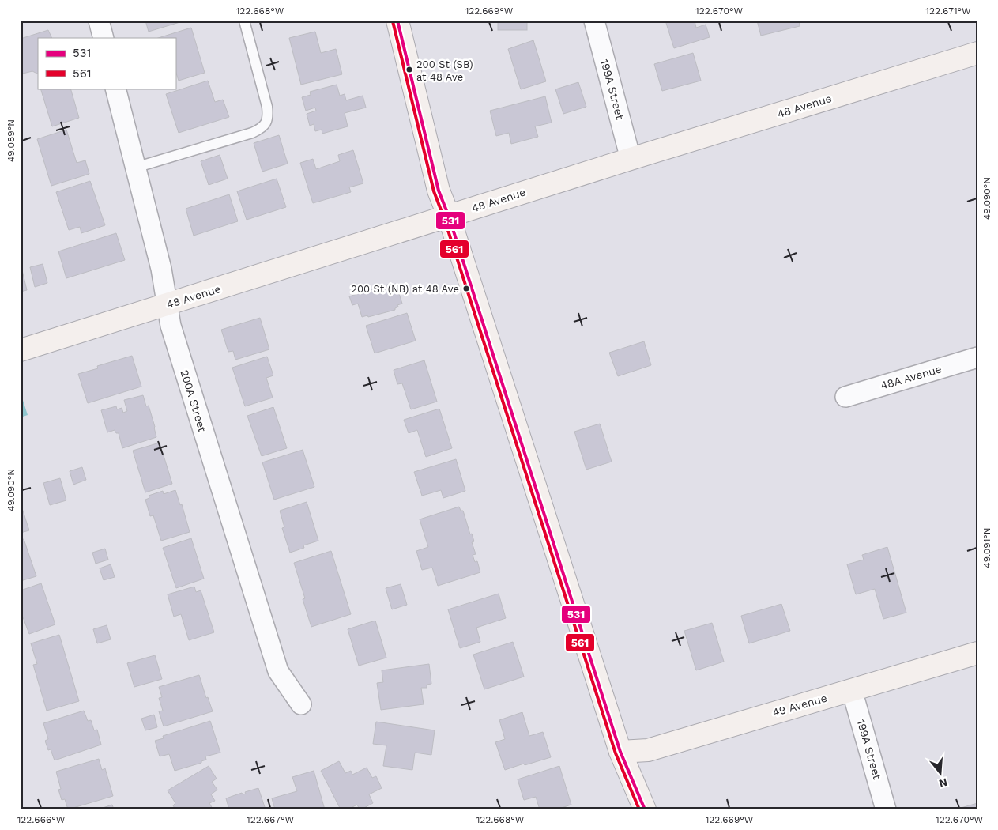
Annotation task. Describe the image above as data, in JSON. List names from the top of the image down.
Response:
{
  "streets": {
    "street": [
      "199A Street",
      "48 Avenue",
      "48A Avenue",
      "200A Street",
      "49 Avenue"
    ]
  },
  "crossings": [
    ["199A Street", "48 Avenue"],
    ["199A Street", "49 Avenue"],
    ["48 Avenue", "200A Street"]
  ],
  "places": ["200 St (SB) at 48 Ave", "200 St (NB) at 48 Ave"],
  "lines": ["transit line 531", "transit line 561"],
  "legend": ["531", "561"],
  "north": "bottom",
  "coordinates": [
    "122.668°W",
    "122.669°W",
    "122.670°W",
    "122.671°W",
    "49.089°N",
    "49.090°N",
    "49.091°N",
    "122.666°W",
    "122.667°W"
  ]
}
